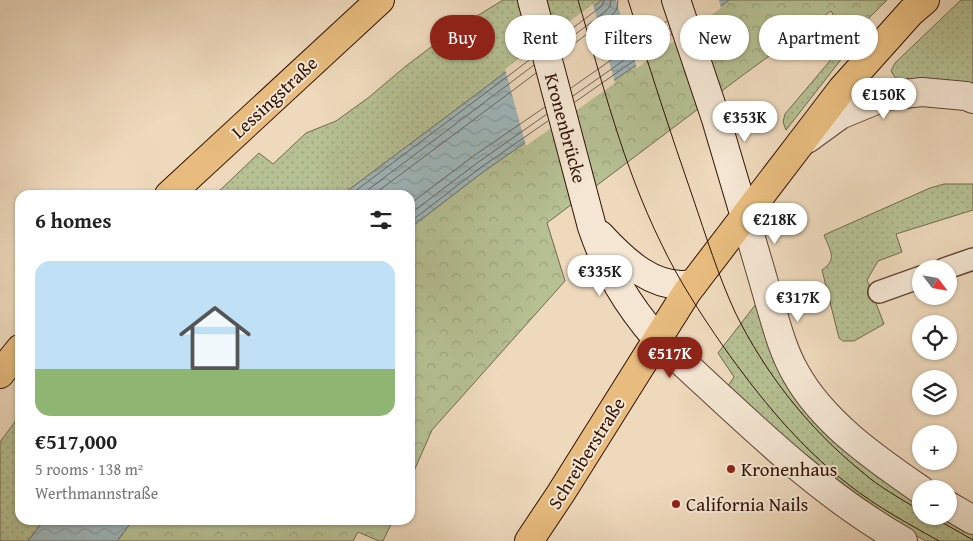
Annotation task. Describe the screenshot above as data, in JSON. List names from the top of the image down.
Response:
{
  "streets": {
    "main road": ["Lessingstraße", "Schreiberstraße"],
    "street": ["Kronenbrücke"]
  },
  "crossings": [
    ["Kronenbrücke", "Schreiberstraße"]
  ],
  "places": ["Kronenhaus", "California Nails"],
  "north": "bottom right",
  "page": {
    "chip": [
      "Buy",
      "Rent",
      "Filters",
      "New",
      "Apartment"
    ],
    "price": [
      "€150K",
      "€353K",
      "€218K",
      "€335K",
      "€317K",
      "€517K"
    ],
    "heading": "6 homes",
    "list": [
      {
        "name": "€517,000",
        "note": "5 rooms · 138 m² · Werthmannstraße"
      }
    ],
    "map_buttons": ["+", "−"]
  }
}
